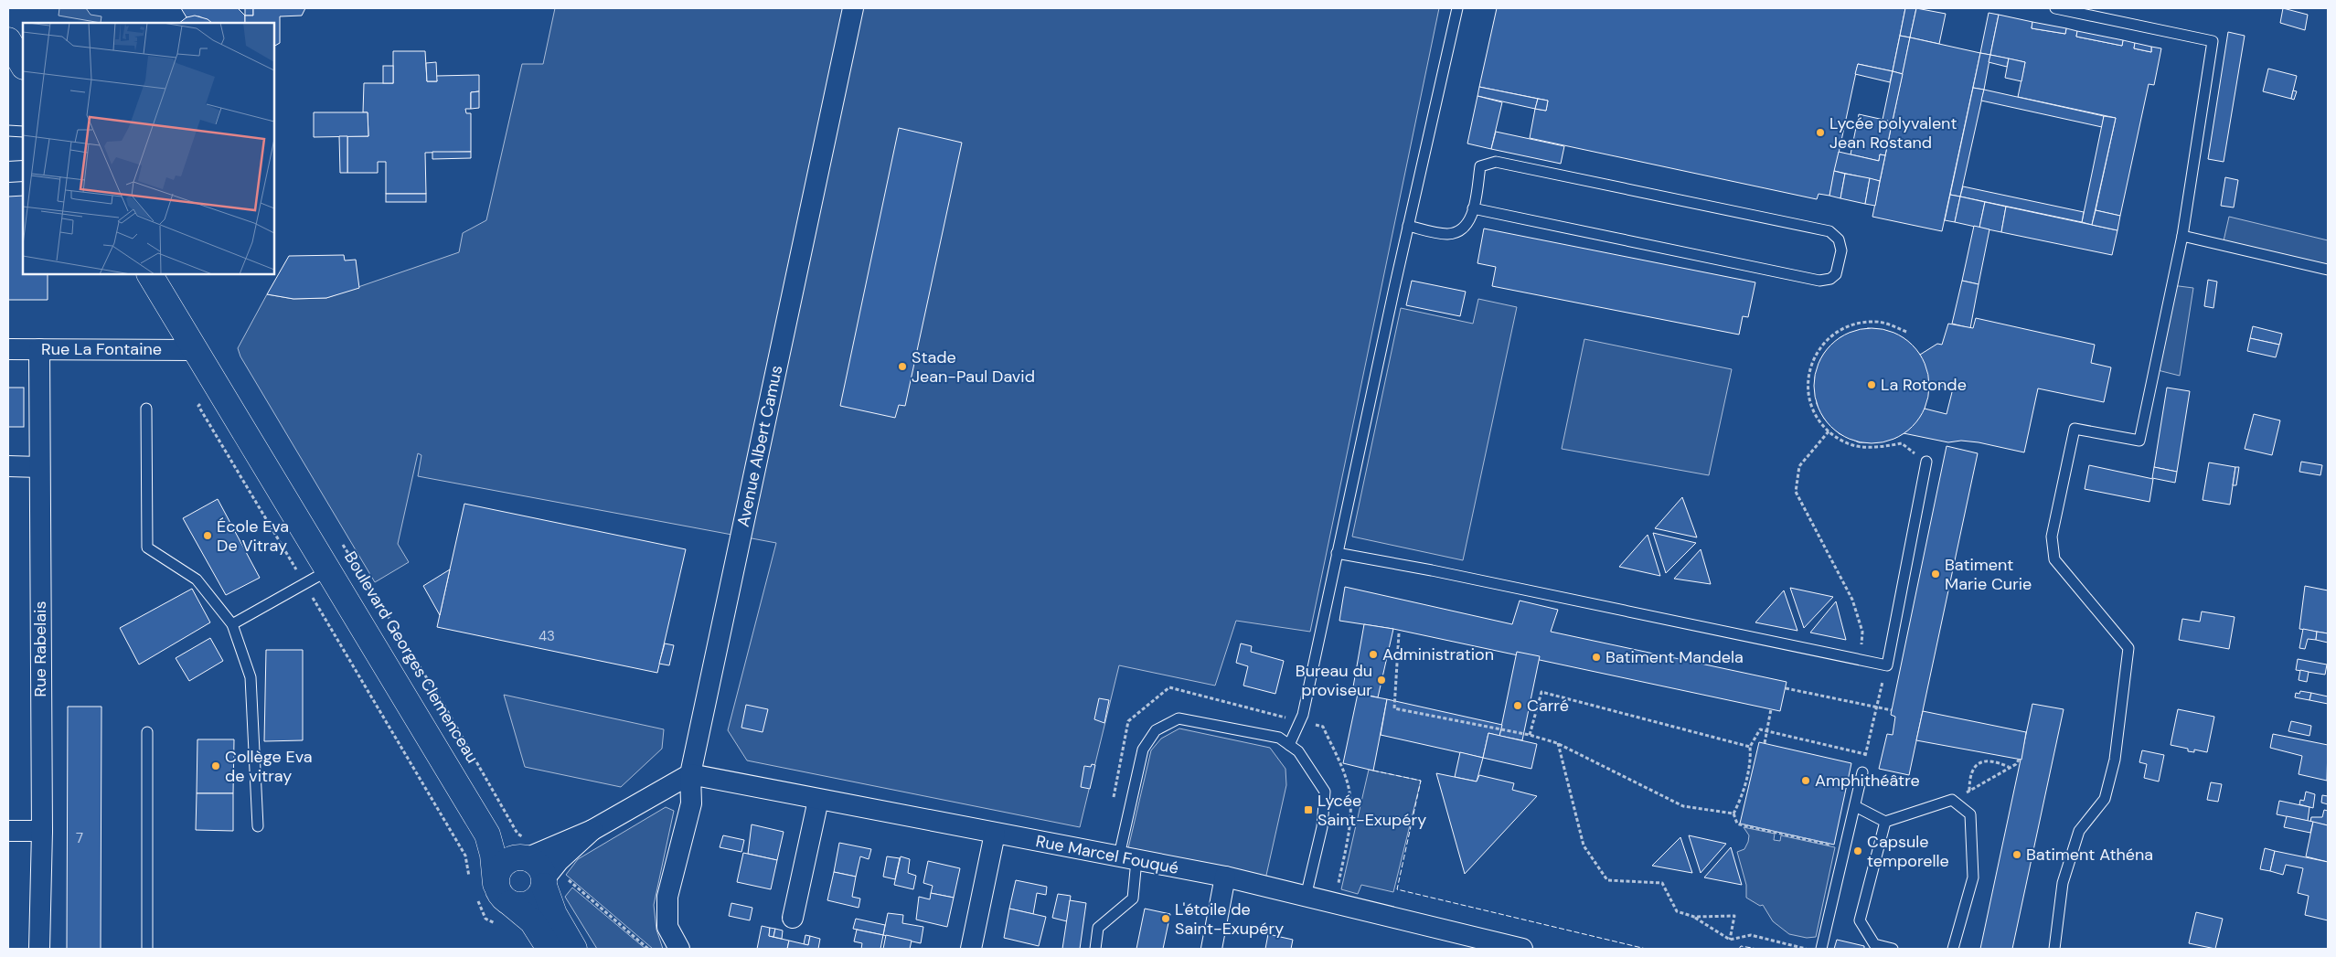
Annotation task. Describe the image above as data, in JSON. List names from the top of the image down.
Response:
{
  "streets": {
    "main road": ["Boulevard Georges Clemenceau"],
    "street": [
      "Rue La Fontaine",
      "Avenue Albert Camus",
      "Rue Rabelais",
      "Rue Marcel Fouqué"
    ]
  },
  "crossings": [
    ["Rue La Fontaine", "Rue Rabelais"],
    ["Rue La Fontaine", "Boulevard Georges Clemenceau"],
    ["Avenue Albert Camus", "Rue Marcel Fouqué"]
  ],
  "places": {
    "other": [
      "Lycée polyvalent Jean Rostand",
      "Stade Jean-Paul David",
      "La Rotonde",
      "École Eva De Vitray",
      "Batiment Marie Curie",
      "Administration",
      "Batiment Mandela",
      "Bureau du proviseur",
      "Carré",
      "Collège Eva de vitray",
      "Amphithéâtre",
      "Capsule temporelle",
      "Batiment Athéna",
      "L'étoile de Saint-Exupéry"
    ],
    "transit": ["Lycée Saint-Exupéry"]
  },
  "house_numbers": ["43", "7"]
}
